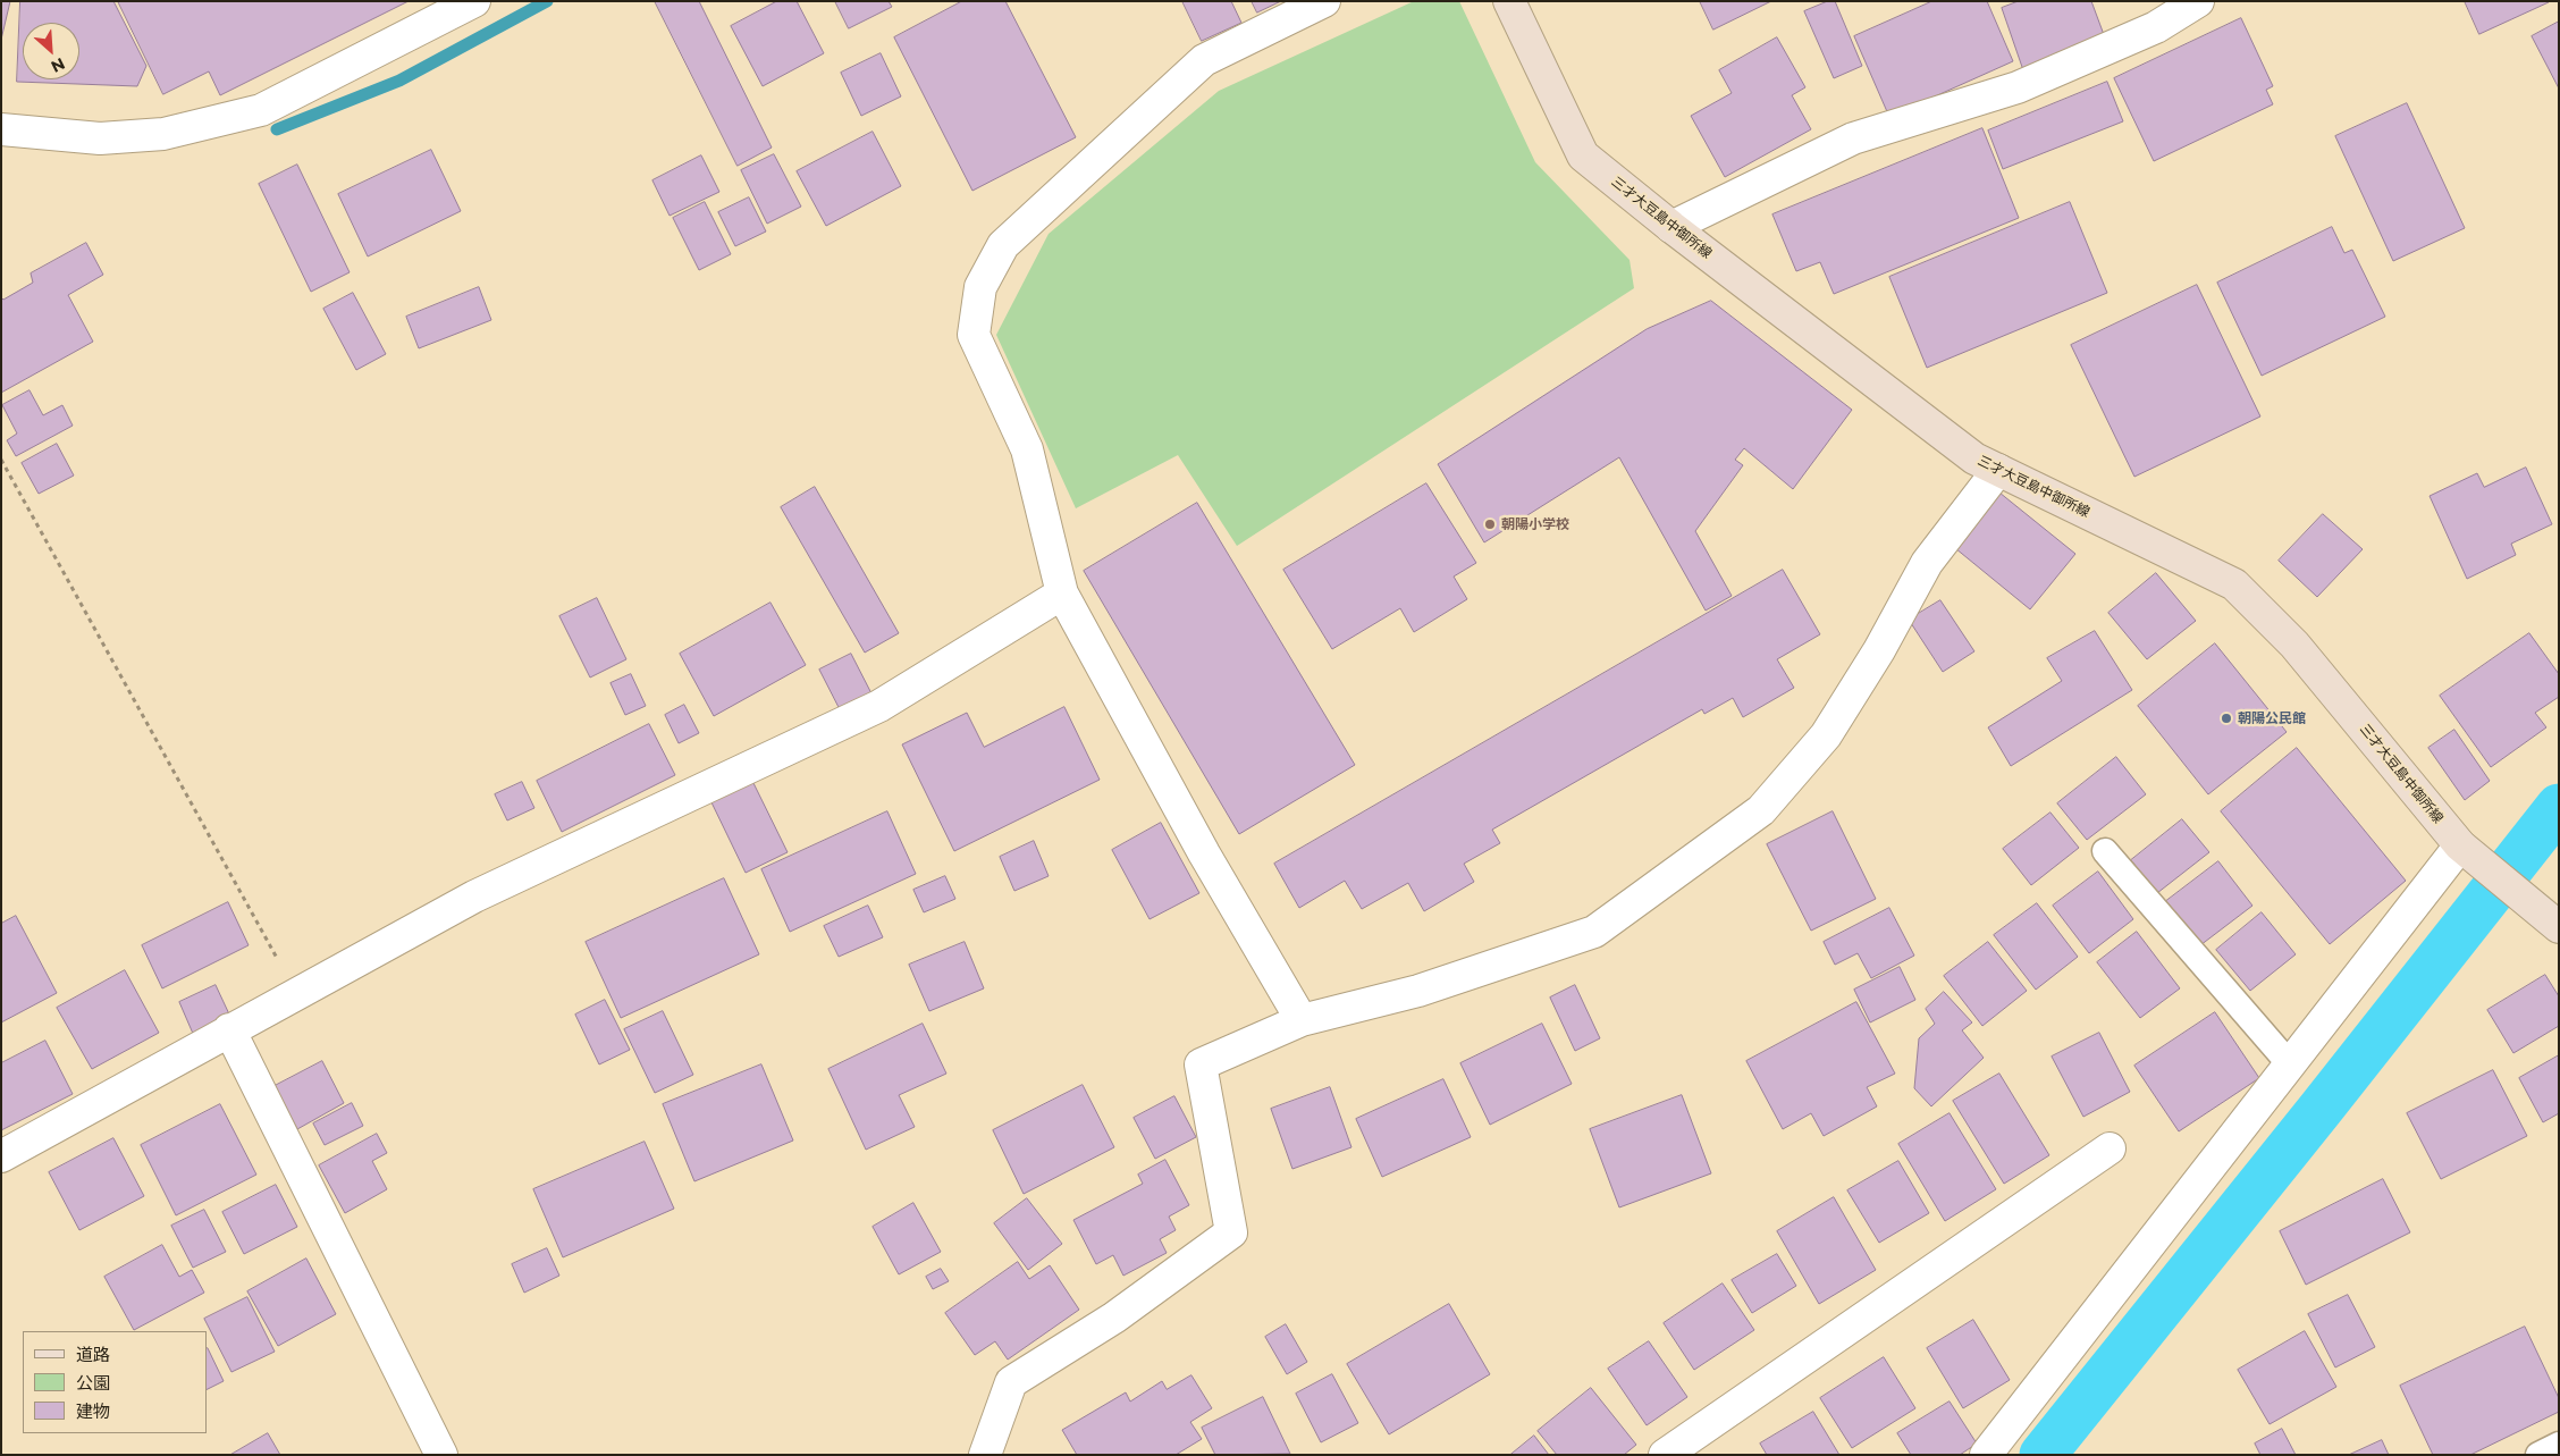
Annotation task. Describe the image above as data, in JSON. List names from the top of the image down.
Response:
{
  "streets": {
    "main road": ["三才大豆島中御所線"]
  },
  "places": ["朝陽小学校", "朝陽公民館"],
  "legend": ["道路", "公園", "建物"],
  "north": "bottom right"
}
